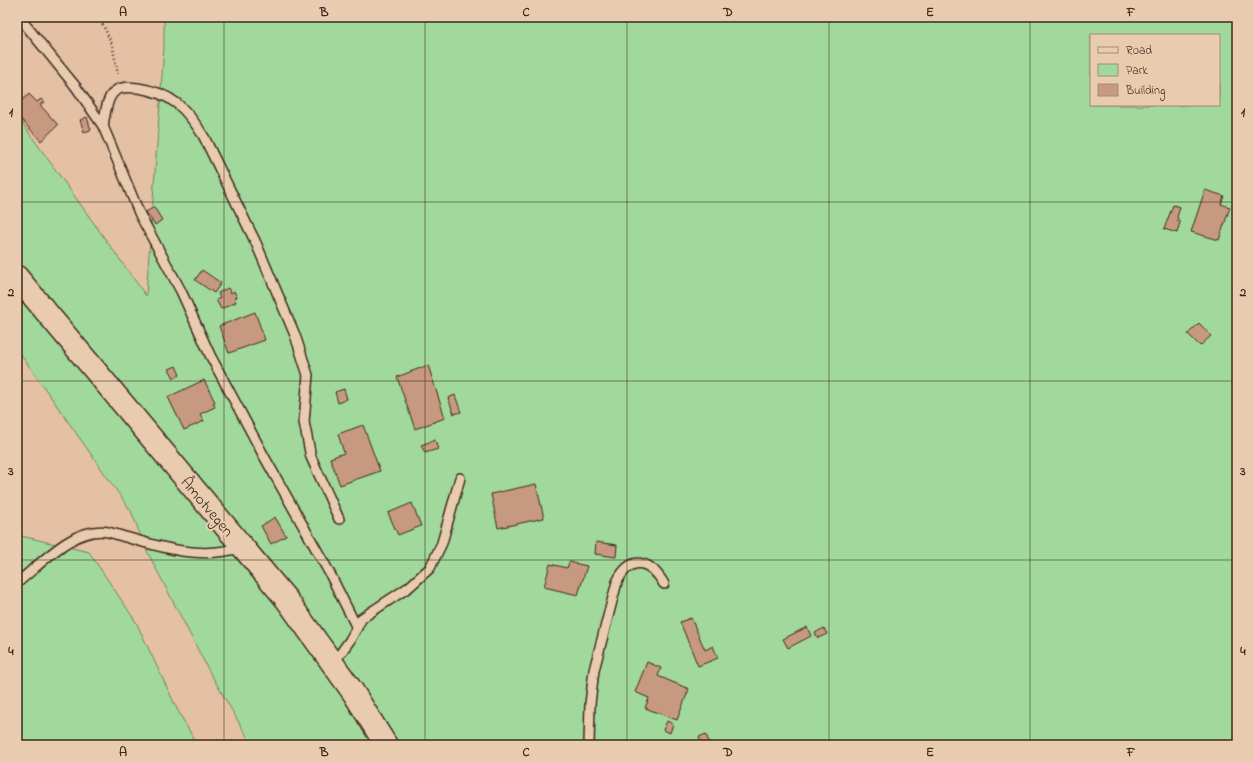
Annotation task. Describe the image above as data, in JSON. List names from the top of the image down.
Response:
{
  "streets": {
    "main road": ["Åmotvegen"]
  },
  "legend": ["Road", "Park", "Building"],
  "grid": {
    "columns": [
      "A",
      "B",
      "C",
      "D",
      "E",
      "F"
    ],
    "rows": [
      "1",
      "2",
      "3",
      "4"
    ]
  }
}
